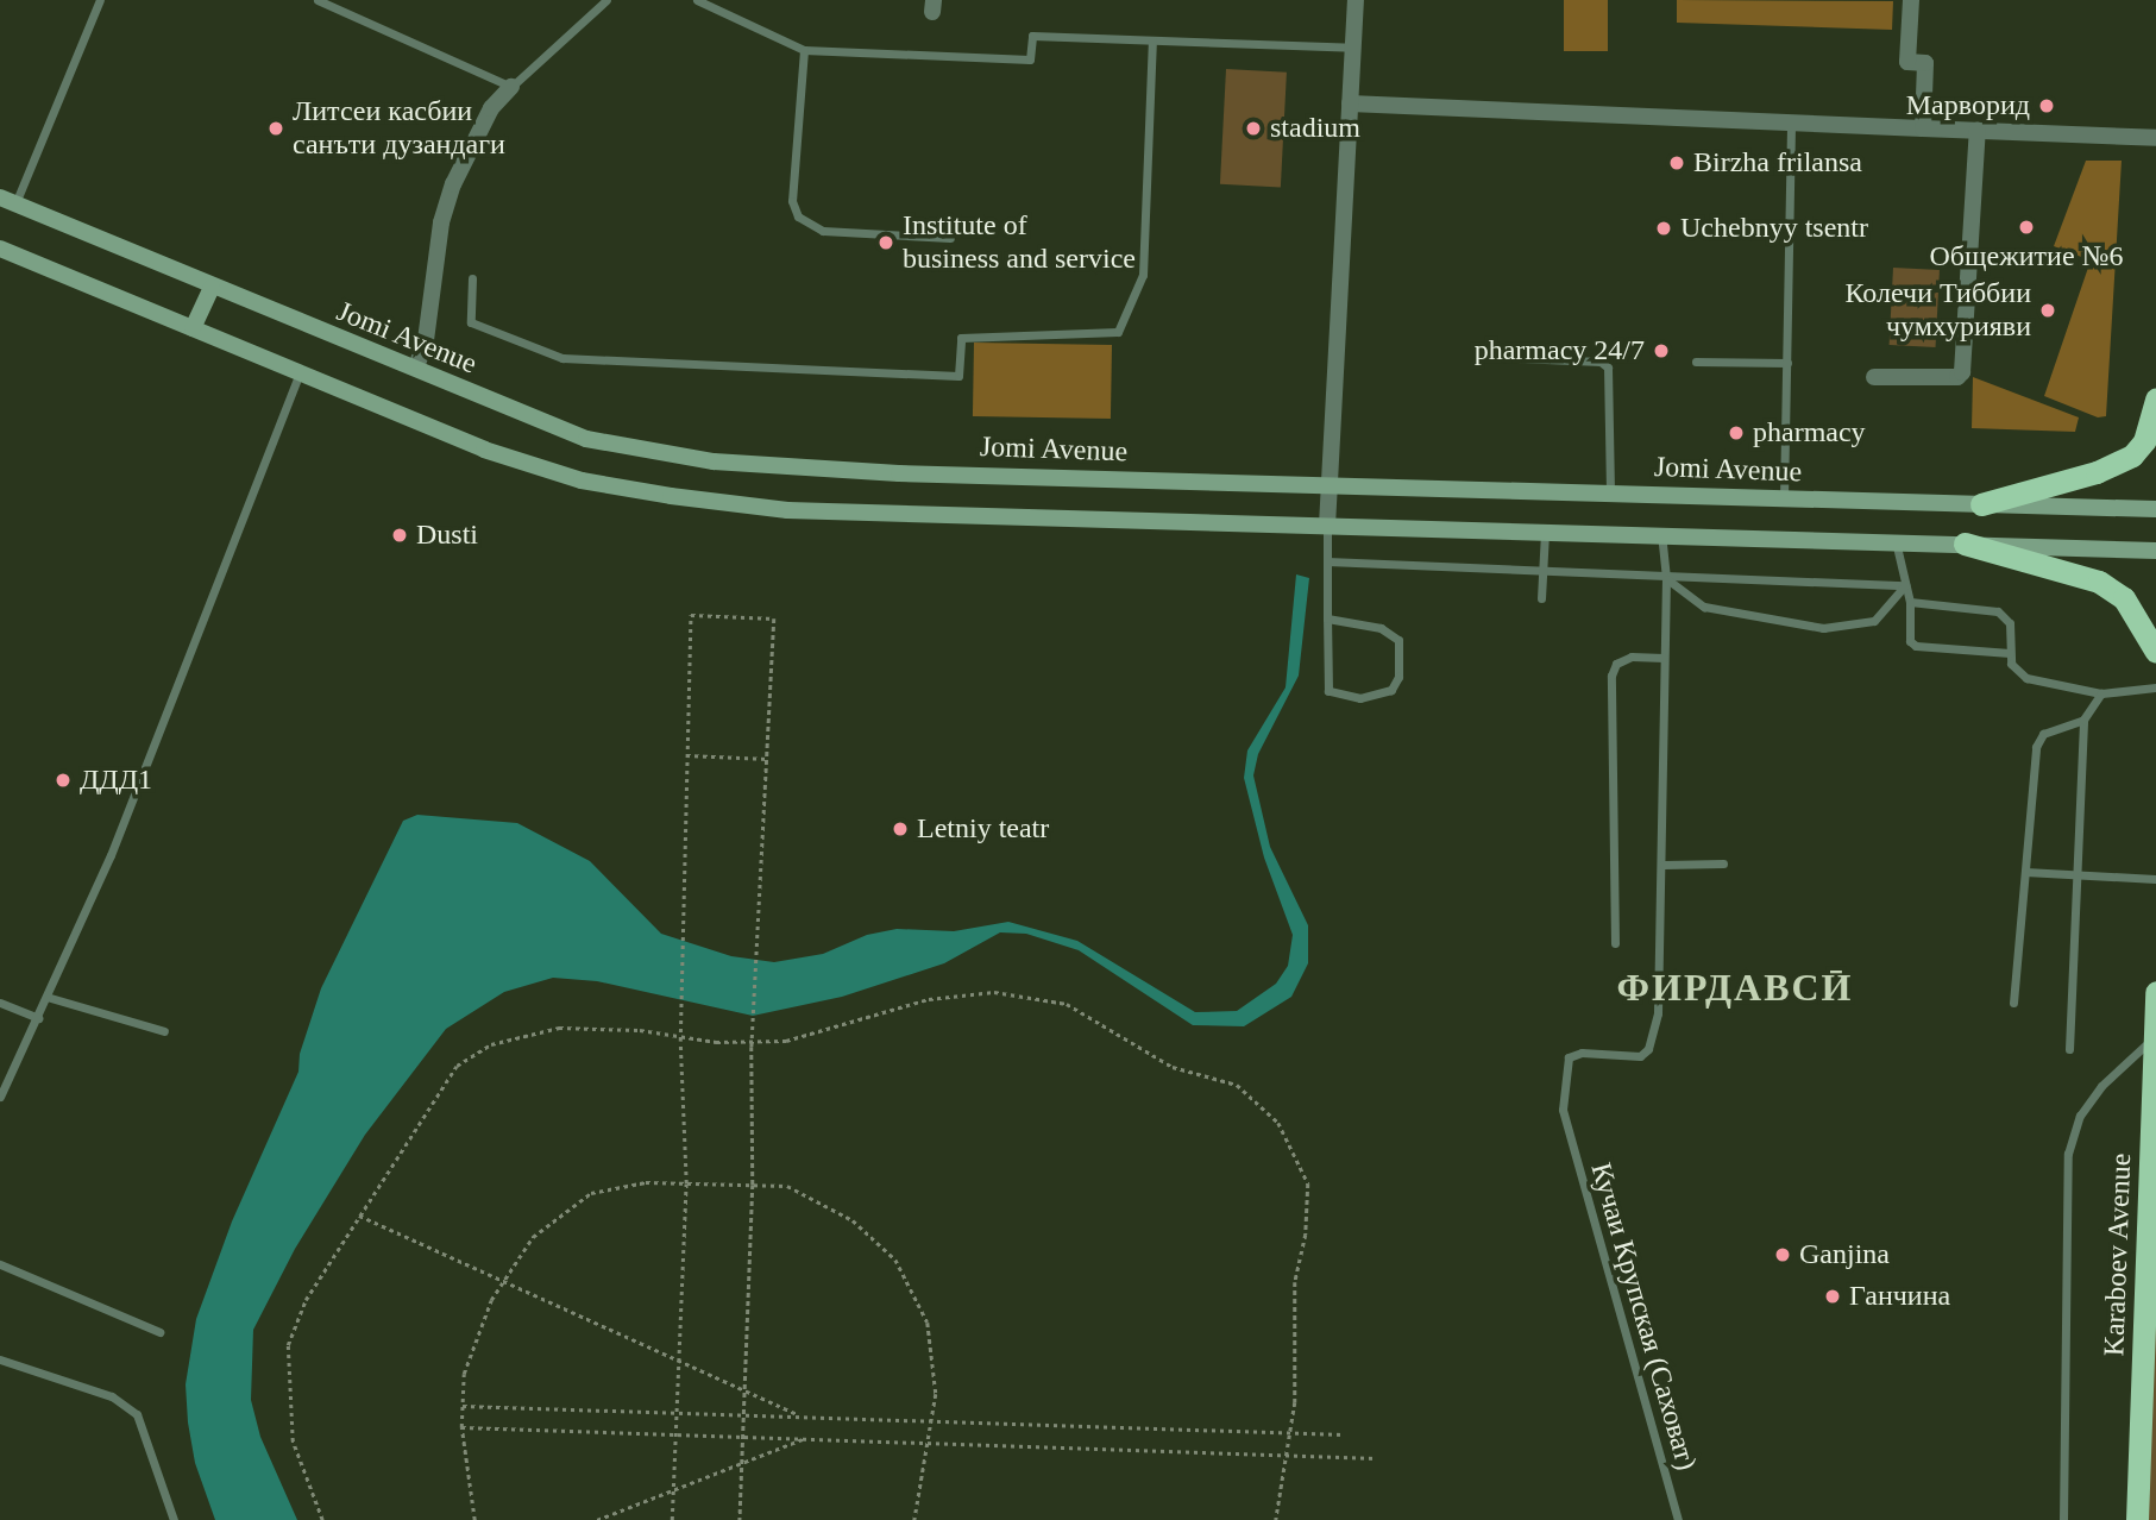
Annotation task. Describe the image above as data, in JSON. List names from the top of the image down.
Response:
{
  "streets": {
    "highway": ["Karaboev Avenue"],
    "main road": ["Jomi Avenue"],
    "lane": ["Кучаи Крупская (Саховат)"]
  },
  "districts": ["ФИРДАВСӢ"],
  "places": [
    "Марворид",
    "Литсеи касбии санъти дузандаги",
    "stadium",
    "Birzha frilansa",
    "Общежитие №6",
    "Uchebnyy tsentr",
    "Institute of business and service",
    "Колечи Тиббии чумхурияви",
    "pharmacy 24/7",
    "pharmacy",
    "Dusti",
    "ДДД1",
    "Letniy teatr",
    "Ganjina",
    "Ганчина"
  ]
}
